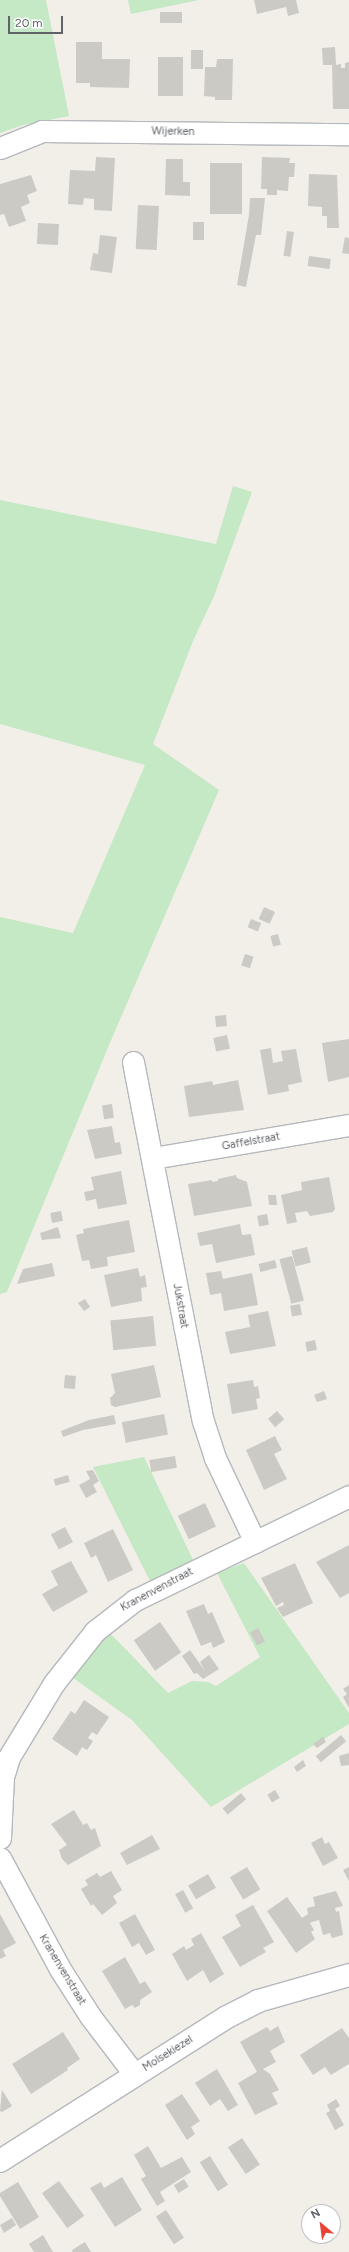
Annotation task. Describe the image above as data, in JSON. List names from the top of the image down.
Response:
{
  "streets": {
    "main road": ["Molsekiezel"],
    "street": [
      "Wijerken",
      "Gaffelstraat",
      "Jukstraat",
      "Kranenvenstraat"
    ]
  },
  "crossings": [
    ["Gaffelstraat", "Jukstraat"],
    ["Jukstraat", "Kranenvenstraat"],
    ["Kranenvenstraat", "Molsekiezel"]
  ],
  "scale_bar": "20 m",
  "north": "top left"
}
